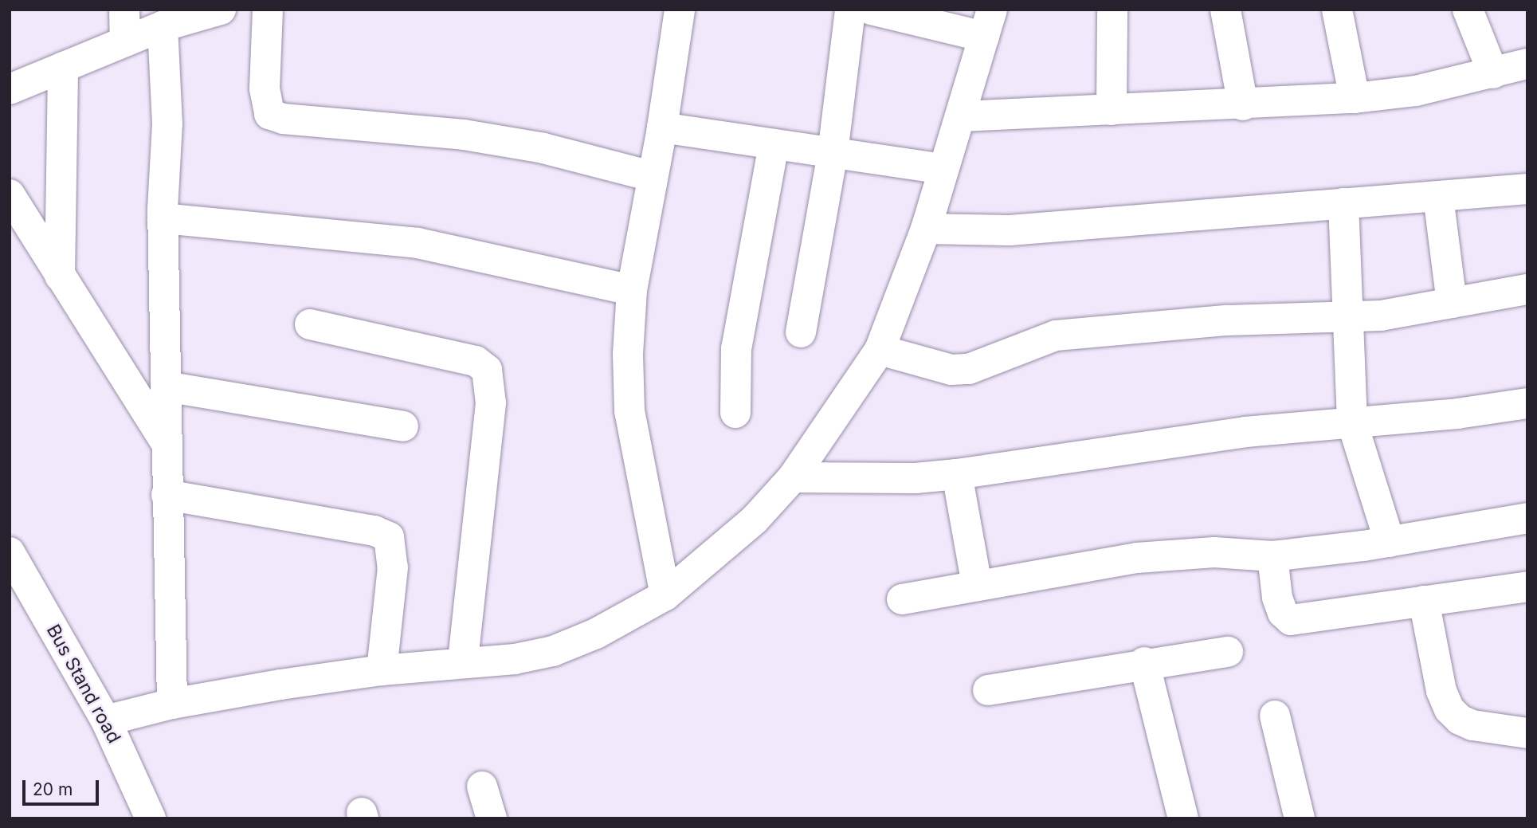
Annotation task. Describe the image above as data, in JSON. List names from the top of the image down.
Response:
{
  "streets": {
    "street": ["Bus Stand road"]
  },
  "scale_bar": "20 m"
}
